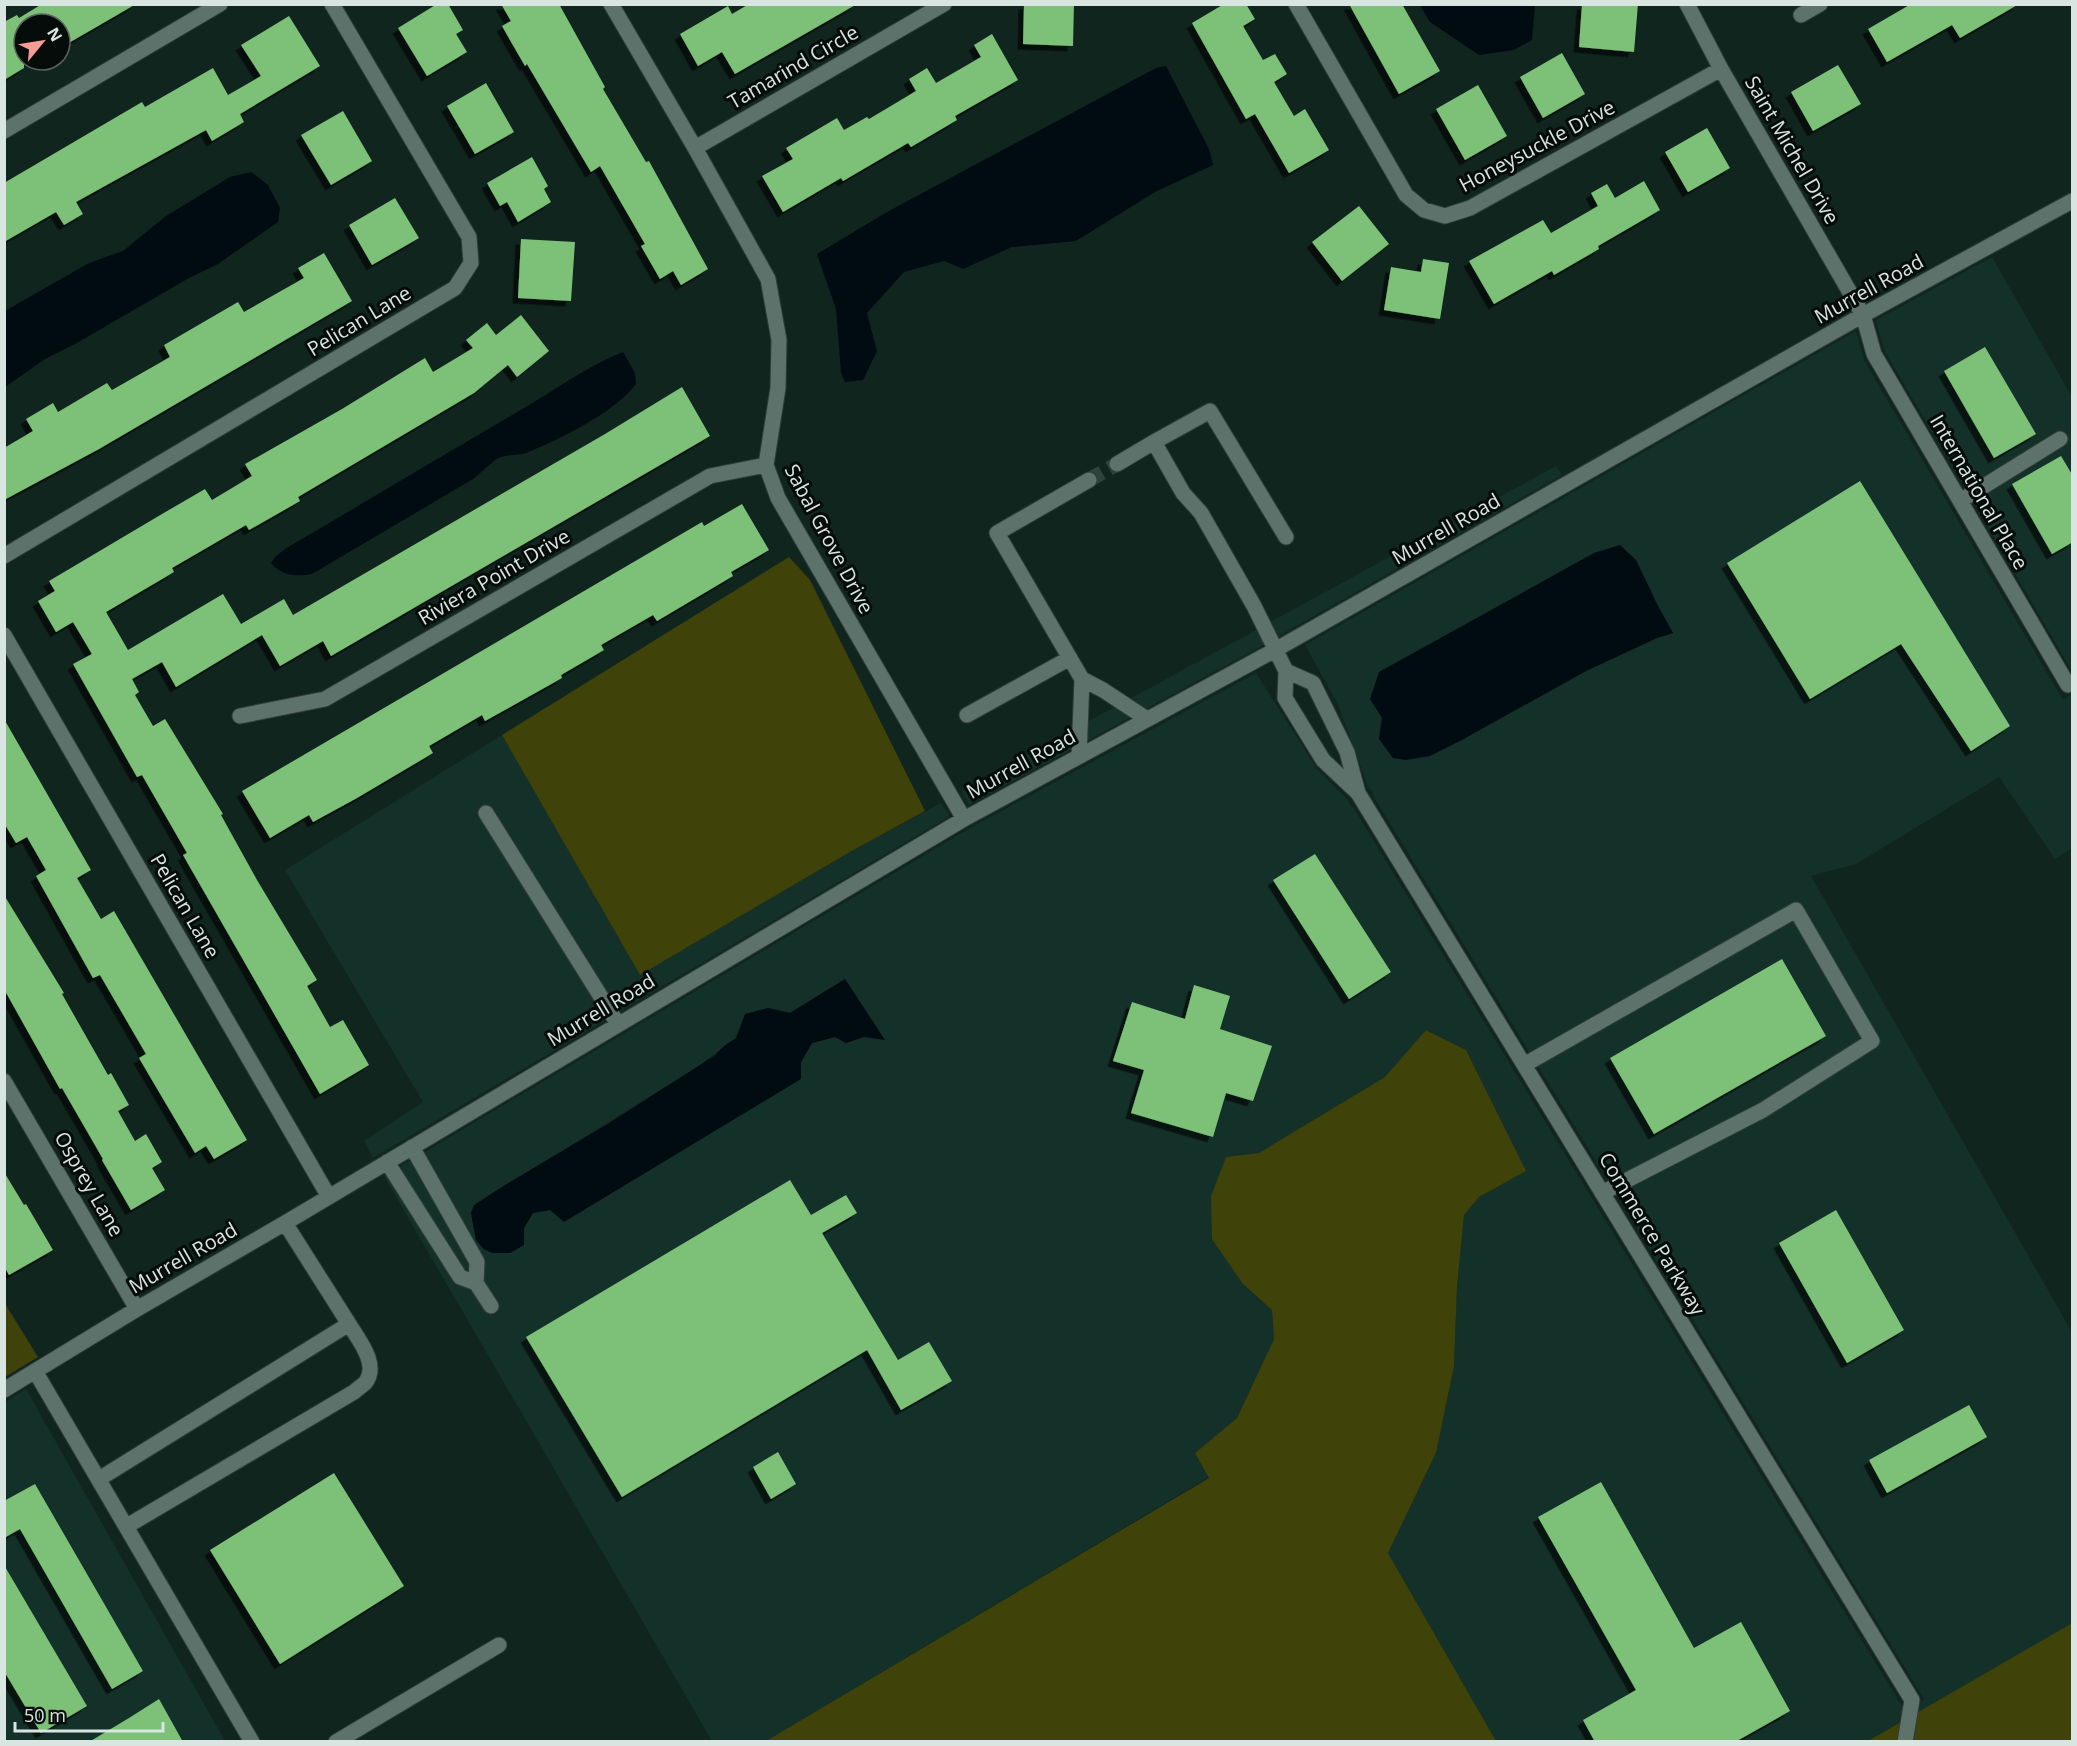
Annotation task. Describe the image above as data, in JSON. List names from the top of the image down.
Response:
{
  "streets": {
    "street": [
      "Tamarind Circle",
      "Honeysuckle Drive",
      "Saint Michel Drive",
      "Murrell Road",
      "Pelican Lane",
      "International Place",
      "Sabal Grove Drive",
      "Riviera Point Drive",
      "Osprey Lane",
      "Commerce Parkway"
    ]
  },
  "crossings": [
    ["Tamarind Circle", "Sabal Grove Drive"],
    ["Honeysuckle Drive", "Saint Michel Drive"],
    ["Saint Michel Drive", "Murrell Road"],
    ["Saint Michel Drive", "International Place"],
    ["Murrell Road", "Pelican Lane"],
    ["Murrell Road", "International Place"],
    ["Murrell Road", "Sabal Grove Drive"],
    ["Murrell Road", "Osprey Lane"],
    ["Murrell Road", "Commerce Parkway"],
    ["Sabal Grove Drive", "Riviera Point Drive"]
  ],
  "scale_bar": "50 m",
  "north": "top right"
}
